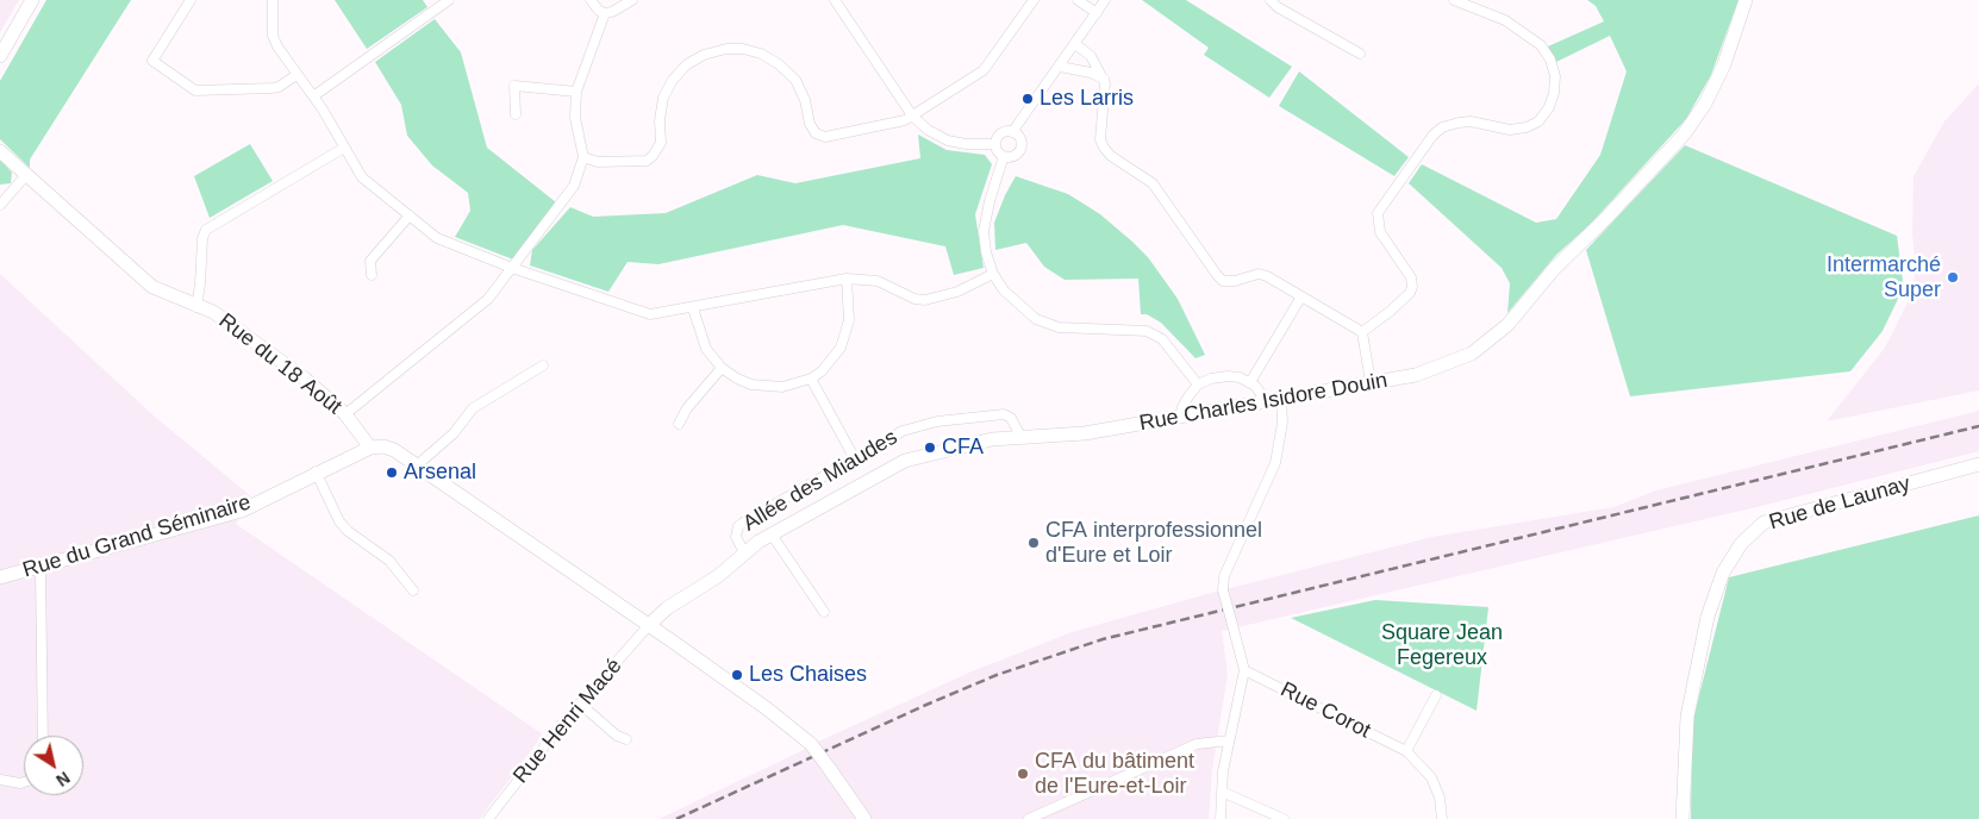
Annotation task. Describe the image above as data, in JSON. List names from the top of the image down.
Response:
{
  "streets": {
    "street": [
      "Rue du 18 Août",
      "Rue Charles Isidore Douin",
      "Allée des Miaudes",
      "Rue de Launay",
      "Rue du Grand Séminaire",
      "Rue Corot",
      "Rue Henri Macé"
    ]
  },
  "crossings": [
    ["Rue du 18 Août", "Rue du Grand Séminaire"],
    ["Rue Charles Isidore Douin", "Allée des Miaudes"],
    ["Rue Charles Isidore Douin", "Rue Henri Macé"]
  ],
  "parks": ["Square Jean Fegereux"],
  "places": [
    "Les Larris",
    "Intermarché Super",
    "CFA",
    "Arsenal",
    "CFA interprofessionnel d'Eure et Loir",
    "Les Chaises",
    "CFA du bâtiment de l'Eure-et-Loir"
  ],
  "north": "bottom right"
}
